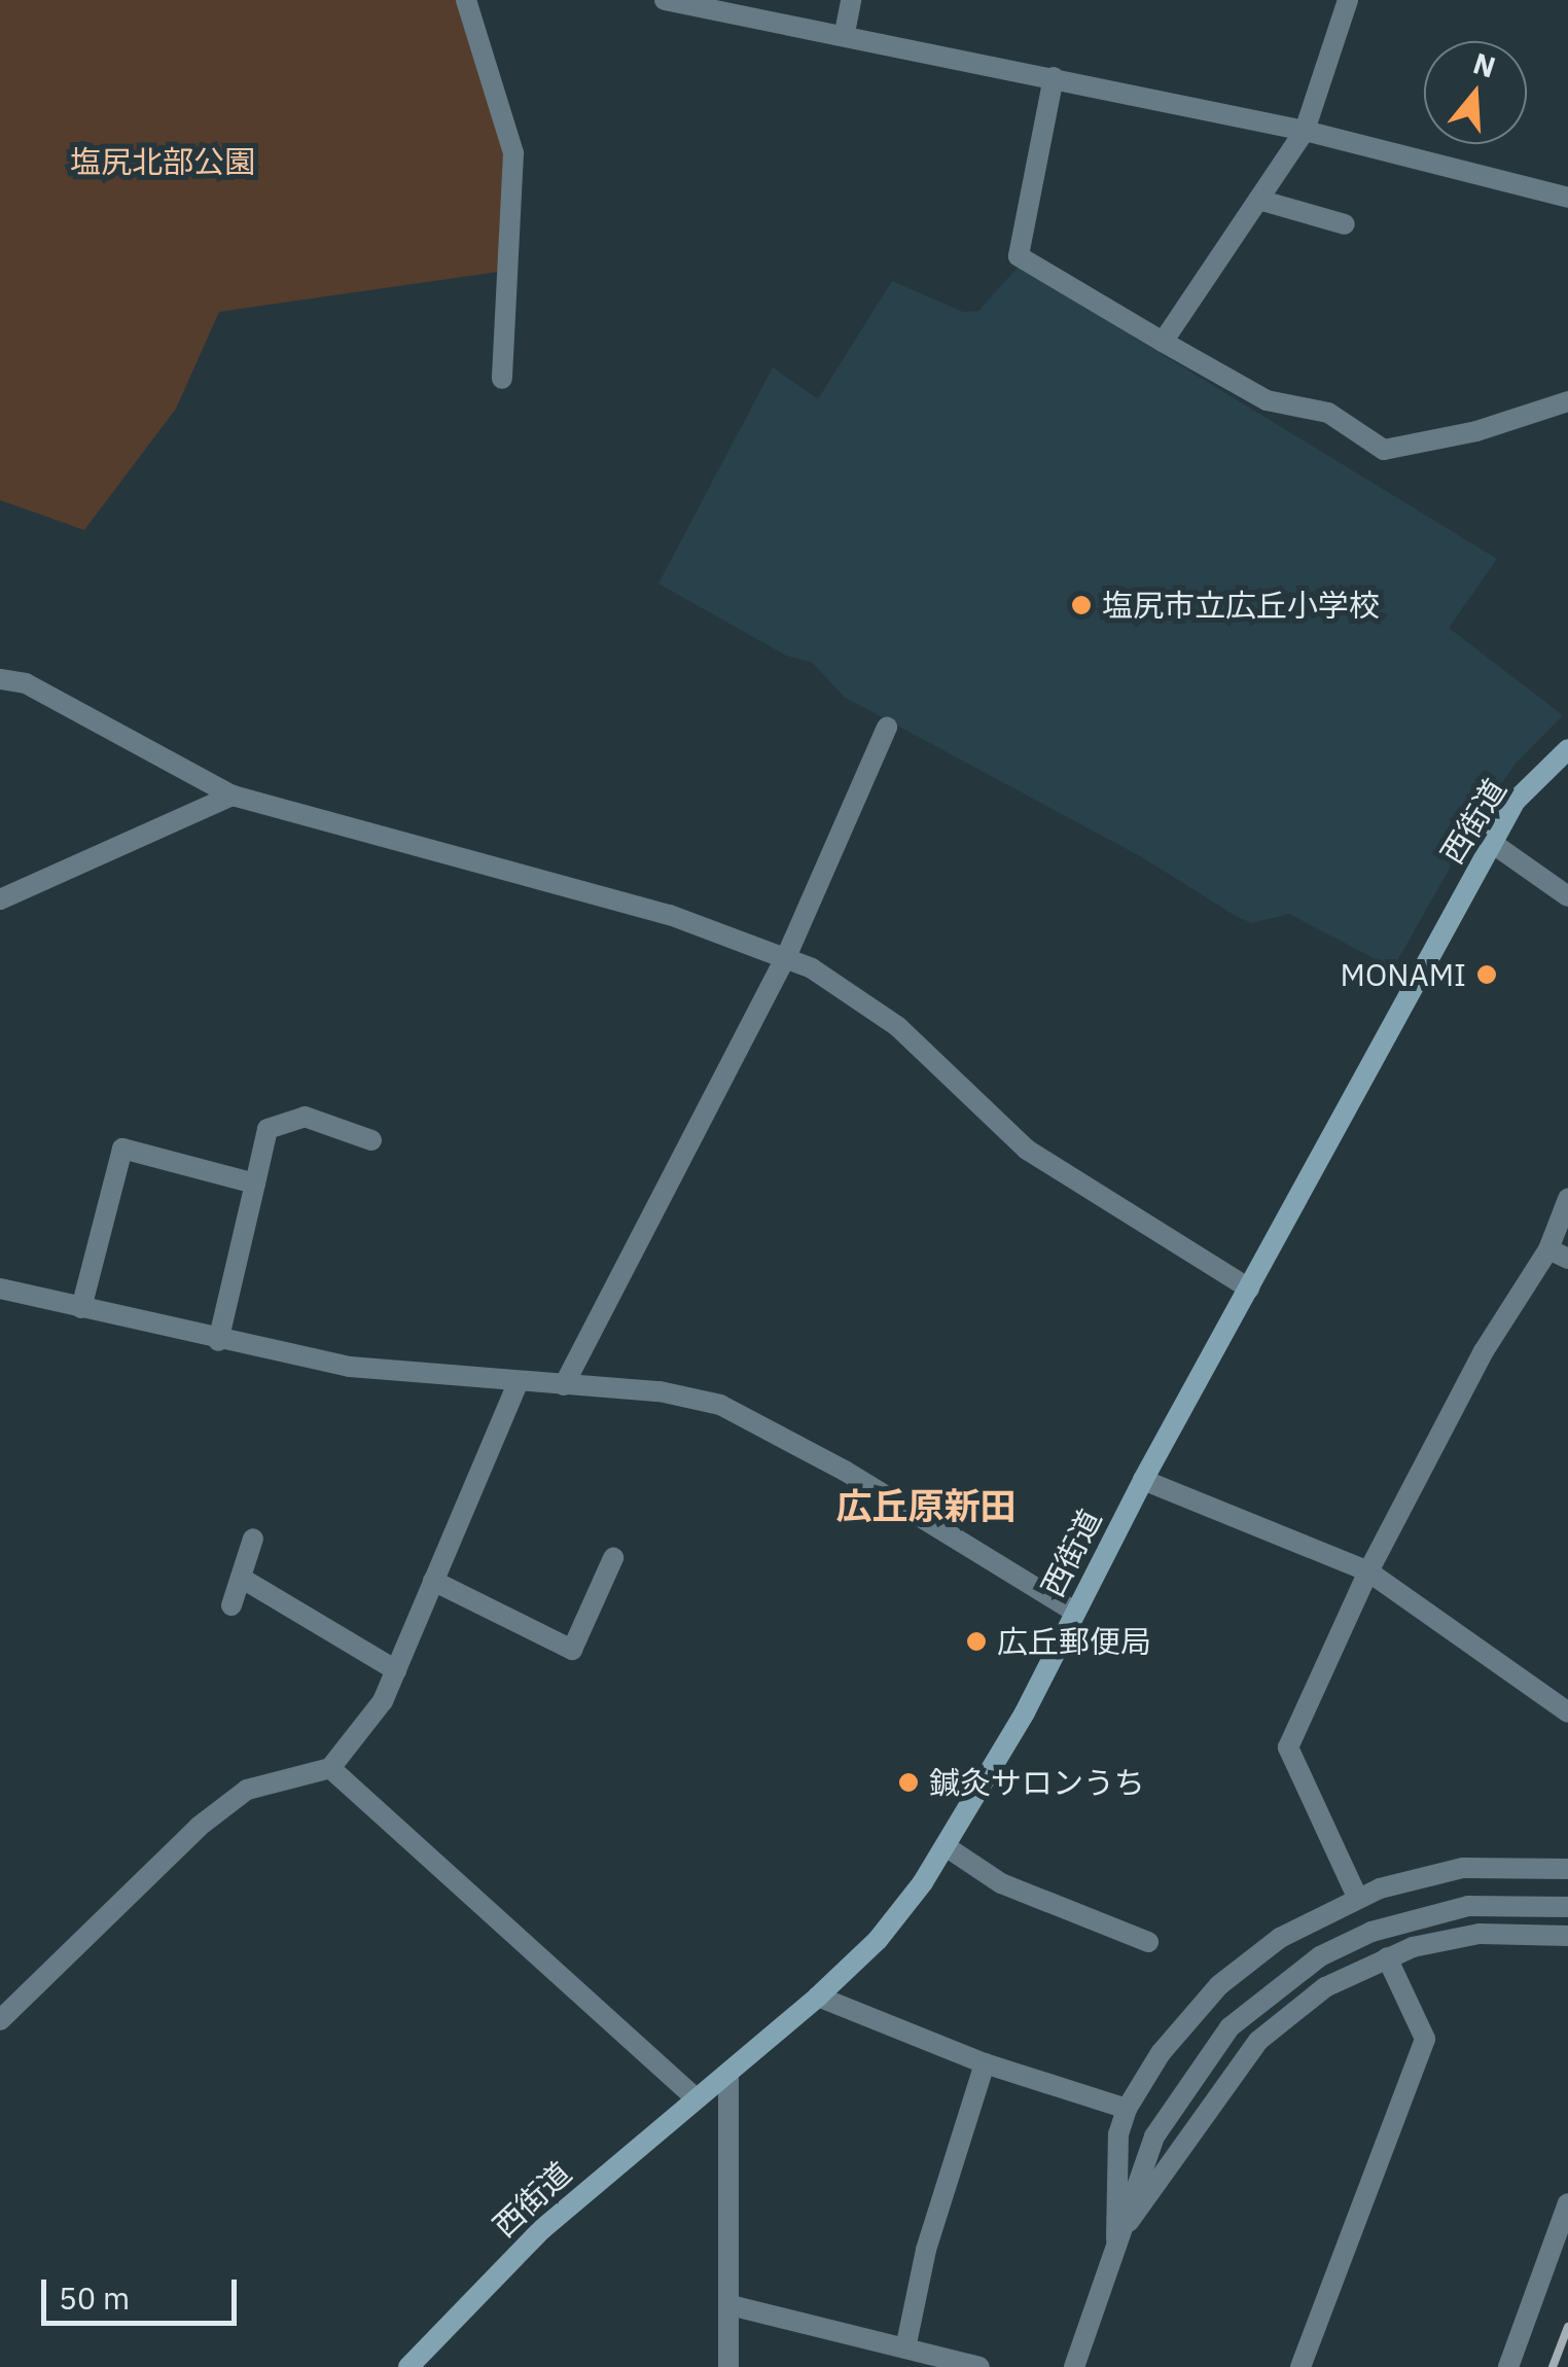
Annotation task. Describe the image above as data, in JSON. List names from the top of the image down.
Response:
{
  "streets": {
    "main road": ["西街道"]
  },
  "districts": ["広丘原新田"],
  "parks": ["塩尻北部公園"],
  "places": [
    "塩尻市立広丘小学校",
    "MONAMI",
    "広丘郵便局",
    "鍼灸サロンうち"
  ],
  "scale_bar": "50 m",
  "north": "top"
}
